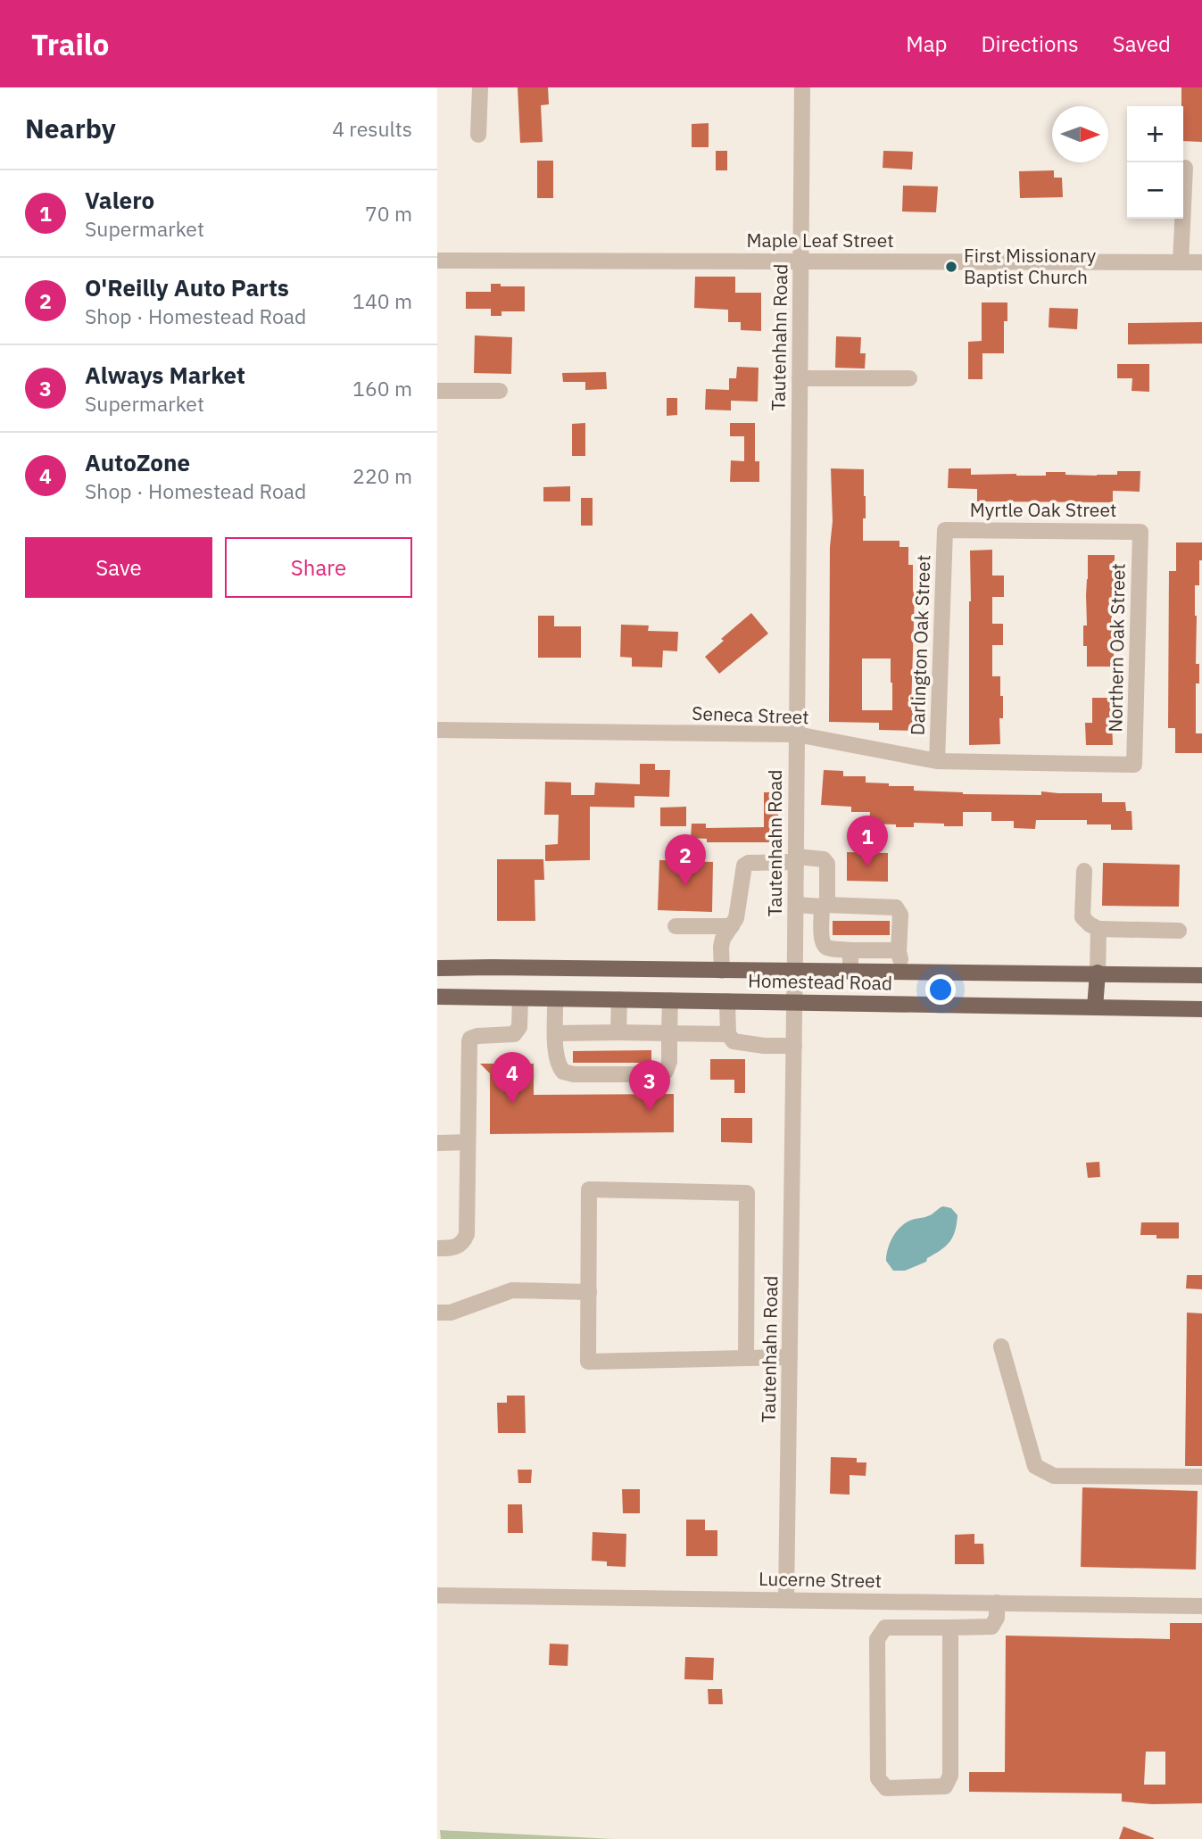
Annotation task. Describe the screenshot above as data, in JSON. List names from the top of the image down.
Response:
{
  "streets": {
    "main road": ["Homestead Road"],
    "street": [
      "Maple Leaf Street",
      "Tautenhahn Road",
      "Myrtle Oak Street",
      "Darlington Oak Street",
      "Northern Oak Street",
      "Seneca Street",
      "Lucerne Street"
    ]
  },
  "crossings": [
    ["Maple Leaf Street", "Tautenhahn Road"],
    ["Tautenhahn Road", "Seneca Street"],
    ["Tautenhahn Road", "Homestead Road"],
    ["Tautenhahn Road", "Lucerne Street"],
    ["Myrtle Oak Street", "Darlington Oak Street"],
    ["Myrtle Oak Street", "Northern Oak Street"],
    ["Darlington Oak Street", "Seneca Street"],
    ["Northern Oak Street", "Seneca Street"]
  ],
  "places": ["First Missionary Baptist Church"],
  "north": "right",
  "page": {
    "header": "Trailo",
    "nav": ["Map", "Directions", "Saved"],
    "heading": ["Nearby", "4 results"],
    "map_buttons": ["+", "−"],
    "list": [
      {
        "mark": "1",
        "name": "Valero",
        "note": "Supermarket",
        "value": "70 m"
      },
      {
        "mark": "2",
        "name": "O'Reilly Auto Parts",
        "note": "Shop · Homestead Road",
        "value": "140 m"
      },
      {
        "mark": "3",
        "name": "Always Market",
        "note": "Supermarket",
        "value": "160 m"
      },
      {
        "mark": "4",
        "name": "AutoZone",
        "note": "Shop · Homestead Road",
        "value": "220 m"
      }
    ],
    "buttons": ["Save", "Share"],
    "pins": [
      "1",
      "2",
      "4",
      "3"
    ]
  }
}
